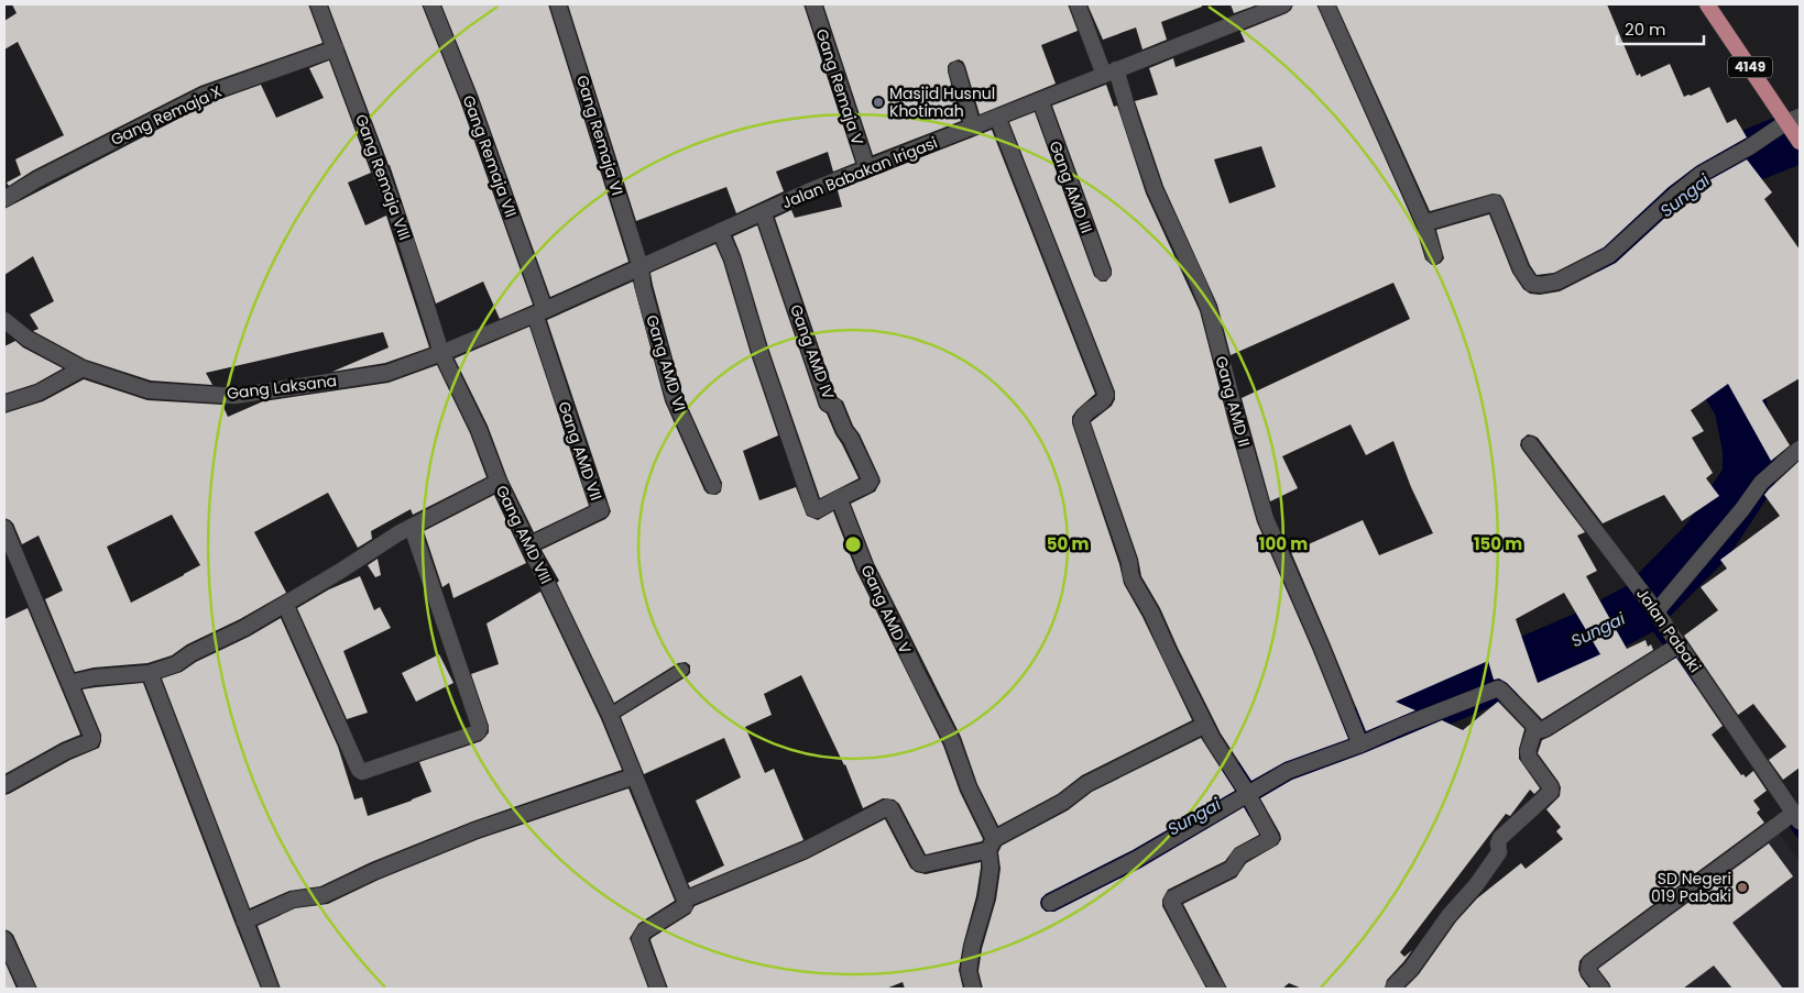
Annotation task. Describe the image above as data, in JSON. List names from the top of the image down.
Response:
{
  "streets": {
    "main road": ["4149"],
    "street": [
      "Gang Remaja V",
      "Gang Remaja X",
      "Gang Remaja VI",
      "Gang Remaja VII",
      "Jalan Babakan Irigasi",
      "Gang Remaja VIII",
      "Gang AMD III",
      "Gang AMD IV",
      "Gang AMD VI",
      "Gang Laksana",
      "Gang AMD II",
      "Gang AMD VII",
      "Gang AMD VIII",
      "Gang AMD V",
      "Jalan Pabaki"
    ]
  },
  "crossings": [
    ["Gang Remaja V", "Jalan Babakan Irigasi"],
    ["Gang Remaja X", "Gang Remaja VIII"],
    ["Gang Remaja VI", "Jalan Babakan Irigasi"],
    ["Gang Remaja VI", "Gang AMD VI"],
    ["Gang Remaja VII", "Jalan Babakan Irigasi"],
    ["Gang Remaja VII", "Gang AMD VII"],
    ["Jalan Babakan Irigasi", "Gang Remaja VIII"],
    ["Jalan Babakan Irigasi", "Gang AMD III"],
    ["Jalan Babakan Irigasi", "Gang AMD IV"],
    ["Jalan Babakan Irigasi", "Gang AMD VI"],
    ["Jalan Babakan Irigasi", "Gang Laksana"],
    ["Jalan Babakan Irigasi", "Gang AMD II"],
    ["Jalan Babakan Irigasi", "Gang AMD VII"],
    ["Jalan Babakan Irigasi", "Gang AMD VIII"],
    ["Gang Remaja VIII", "Gang Laksana"],
    ["Gang Remaja VIII", "Gang AMD VIII"],
    ["Gang AMD IV", "Gang AMD V"],
    ["Gang Laksana", "Gang AMD VIII"],
    ["Gang AMD VII", "Gang AMD VIII"]
  ],
  "water": ["Sungai"],
  "places": ["Masjid Husnul Khotimah", "SD Negeri 019 Pabaki"],
  "scale_bar": "20 m",
  "rings": ["50 m", "100 m", "150 m"]
}
